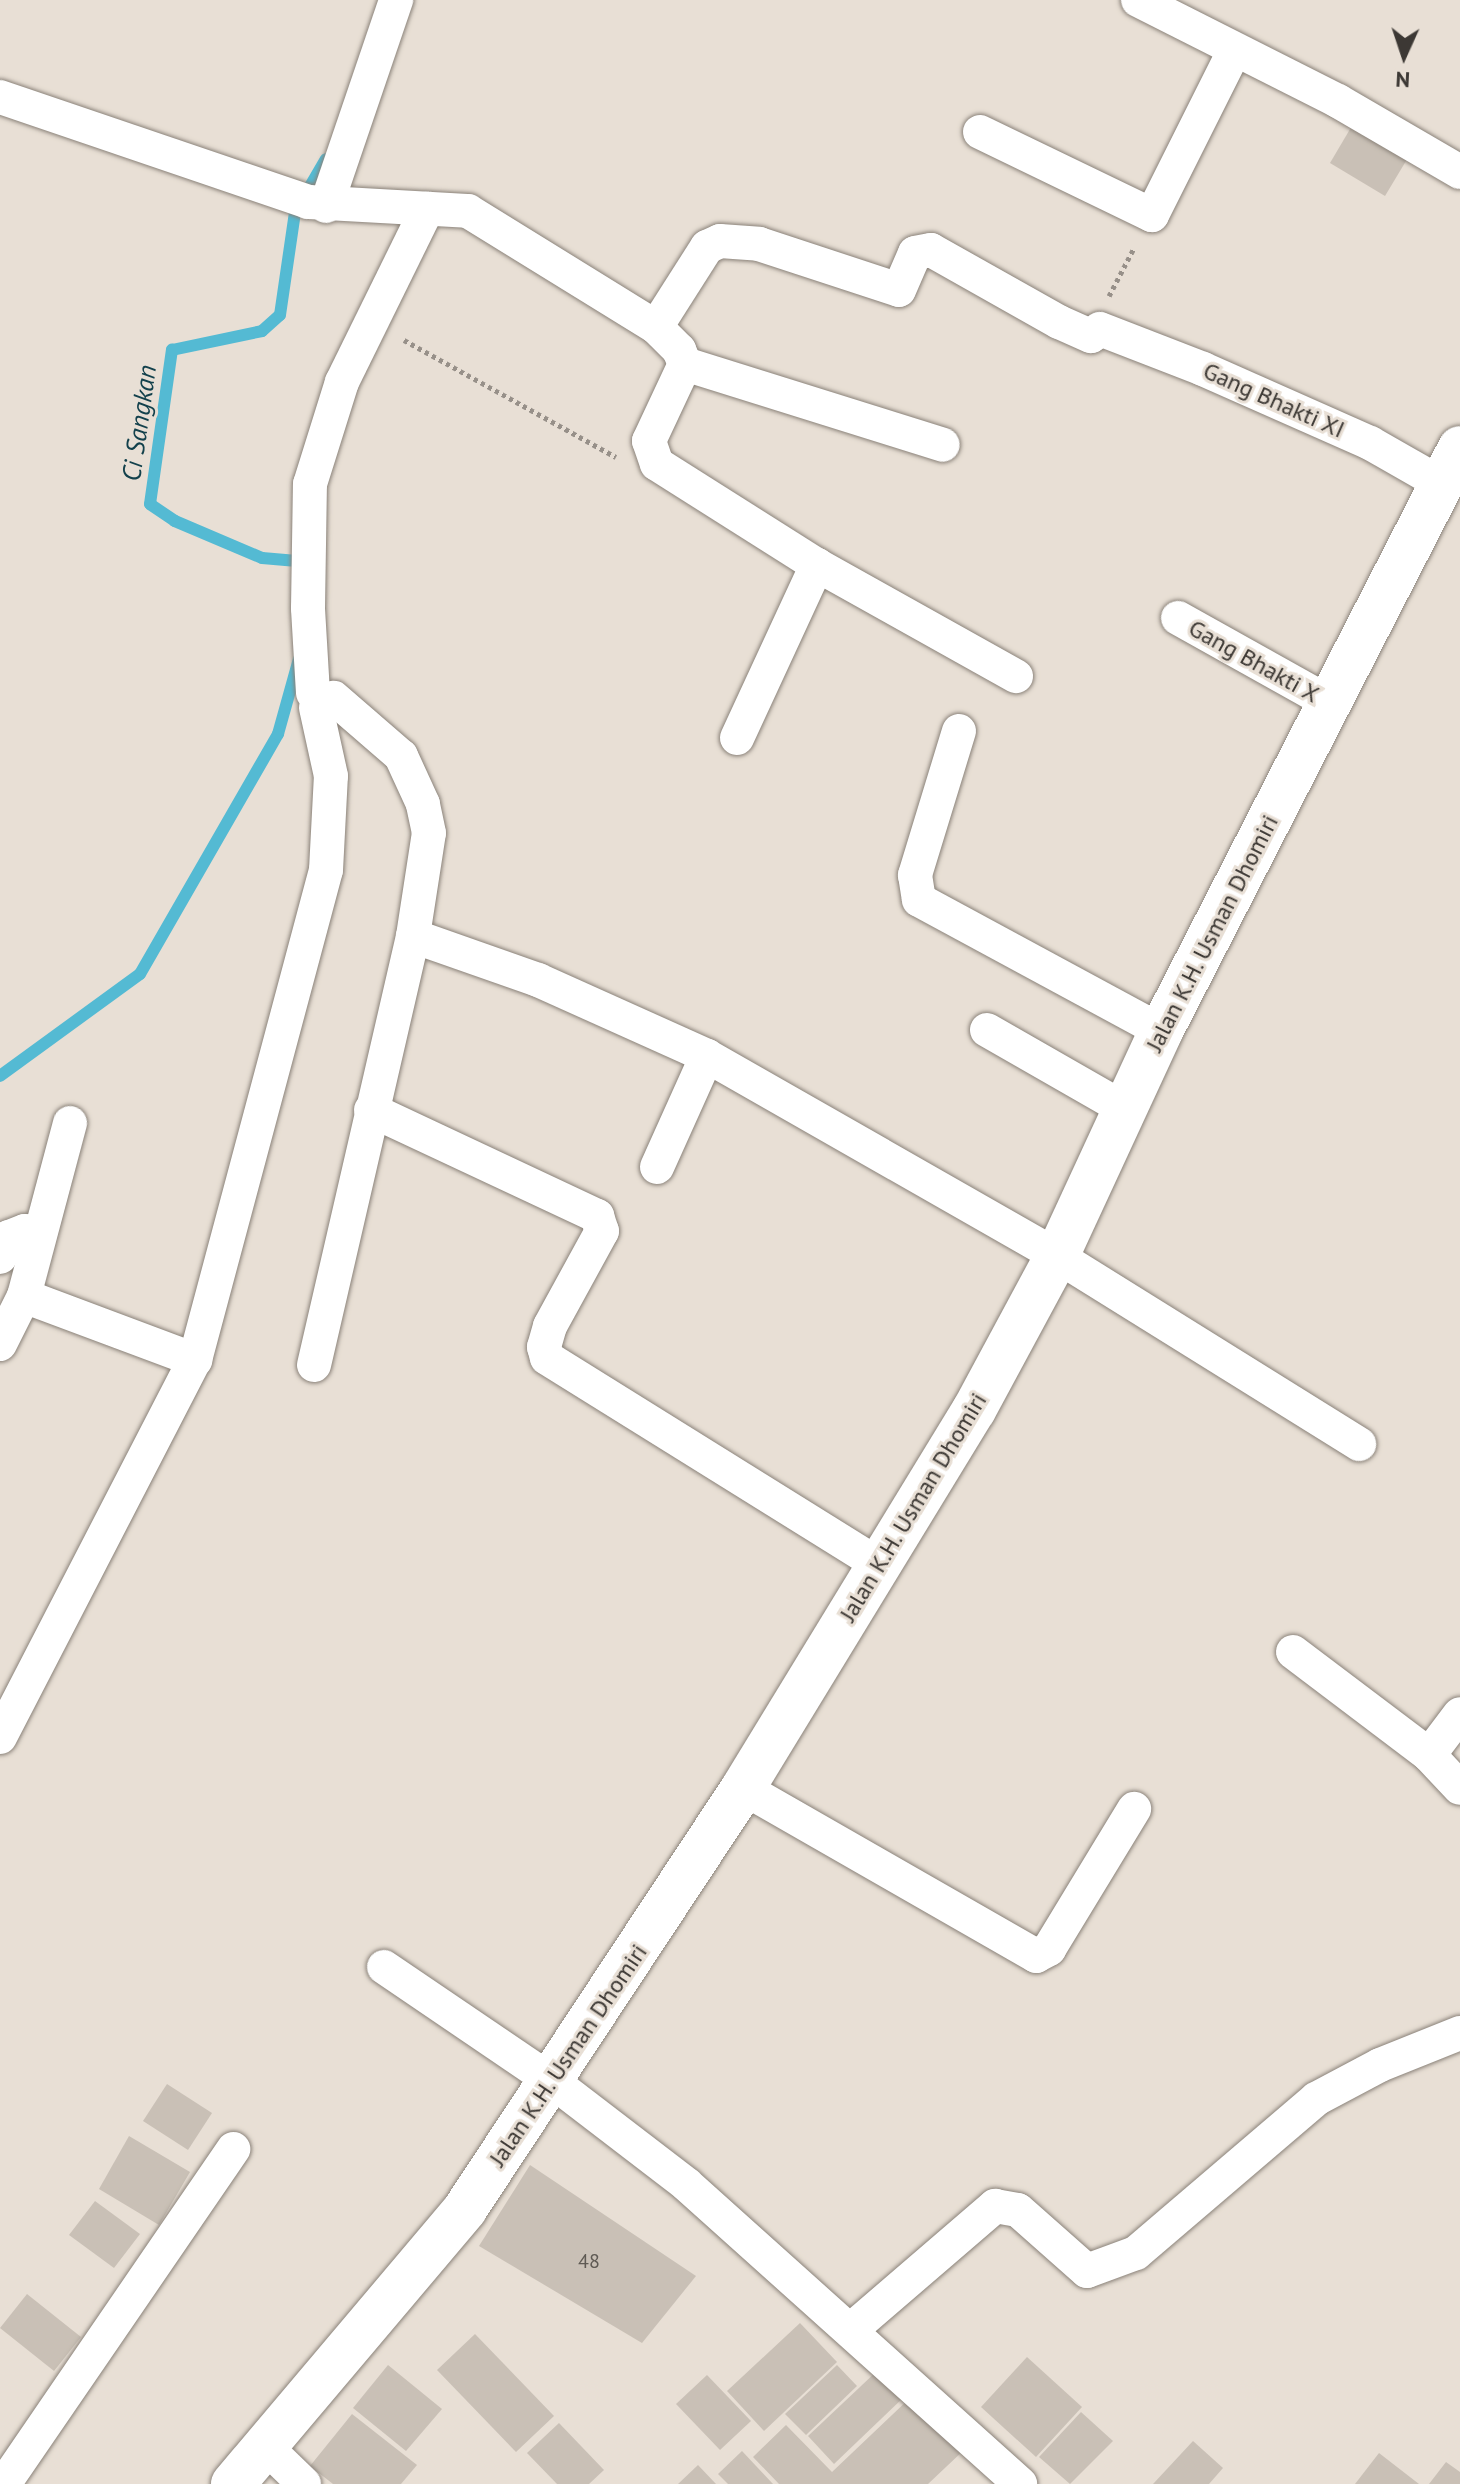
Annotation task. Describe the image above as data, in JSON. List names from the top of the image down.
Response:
{
  "streets": {
    "main road": ["Jalan K.H. Usman Dhomiri"],
    "street": ["Gang Bhakti XI", "Gang Bhakti X"]
  },
  "crossings": [
    ["Gang Bhakti XI", "Jalan K.H. Usman Dhomiri"],
    ["Gang Bhakti X", "Jalan K.H. Usman Dhomiri"]
  ],
  "water": ["Ci Sangkan"],
  "house_numbers": ["48"],
  "north": "bottom"
}
